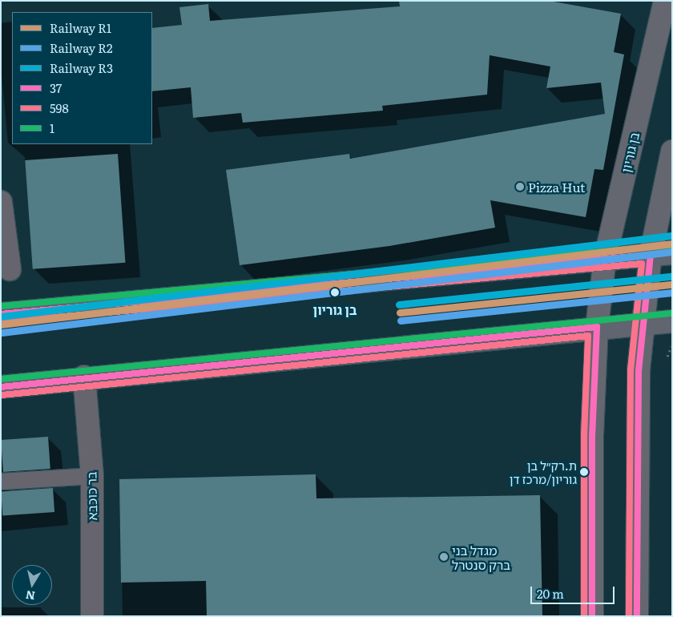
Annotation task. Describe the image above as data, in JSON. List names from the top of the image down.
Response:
{
  "streets": {
    "main road": ["בן גוריון"],
    "street": ["בר כוכבא"]
  },
  "places": [
    "Pizza Hut",
    "בן גוריון",
    "ת.רק״ל בן גוריון/מרכז דן",
    "מגדל בני ברק סנטרל"
  ],
  "lines": [
    "rail line R3",
    "rail line R1",
    "transit line 1",
    "rail line R2",
    "transit line 37",
    "transit line 598"
  ],
  "legend": [
    "Railway R1",
    "Railway R2",
    "Railway R3",
    "37",
    "598",
    "1"
  ],
  "scale_bar": "20 m",
  "north": "bottom"
}
